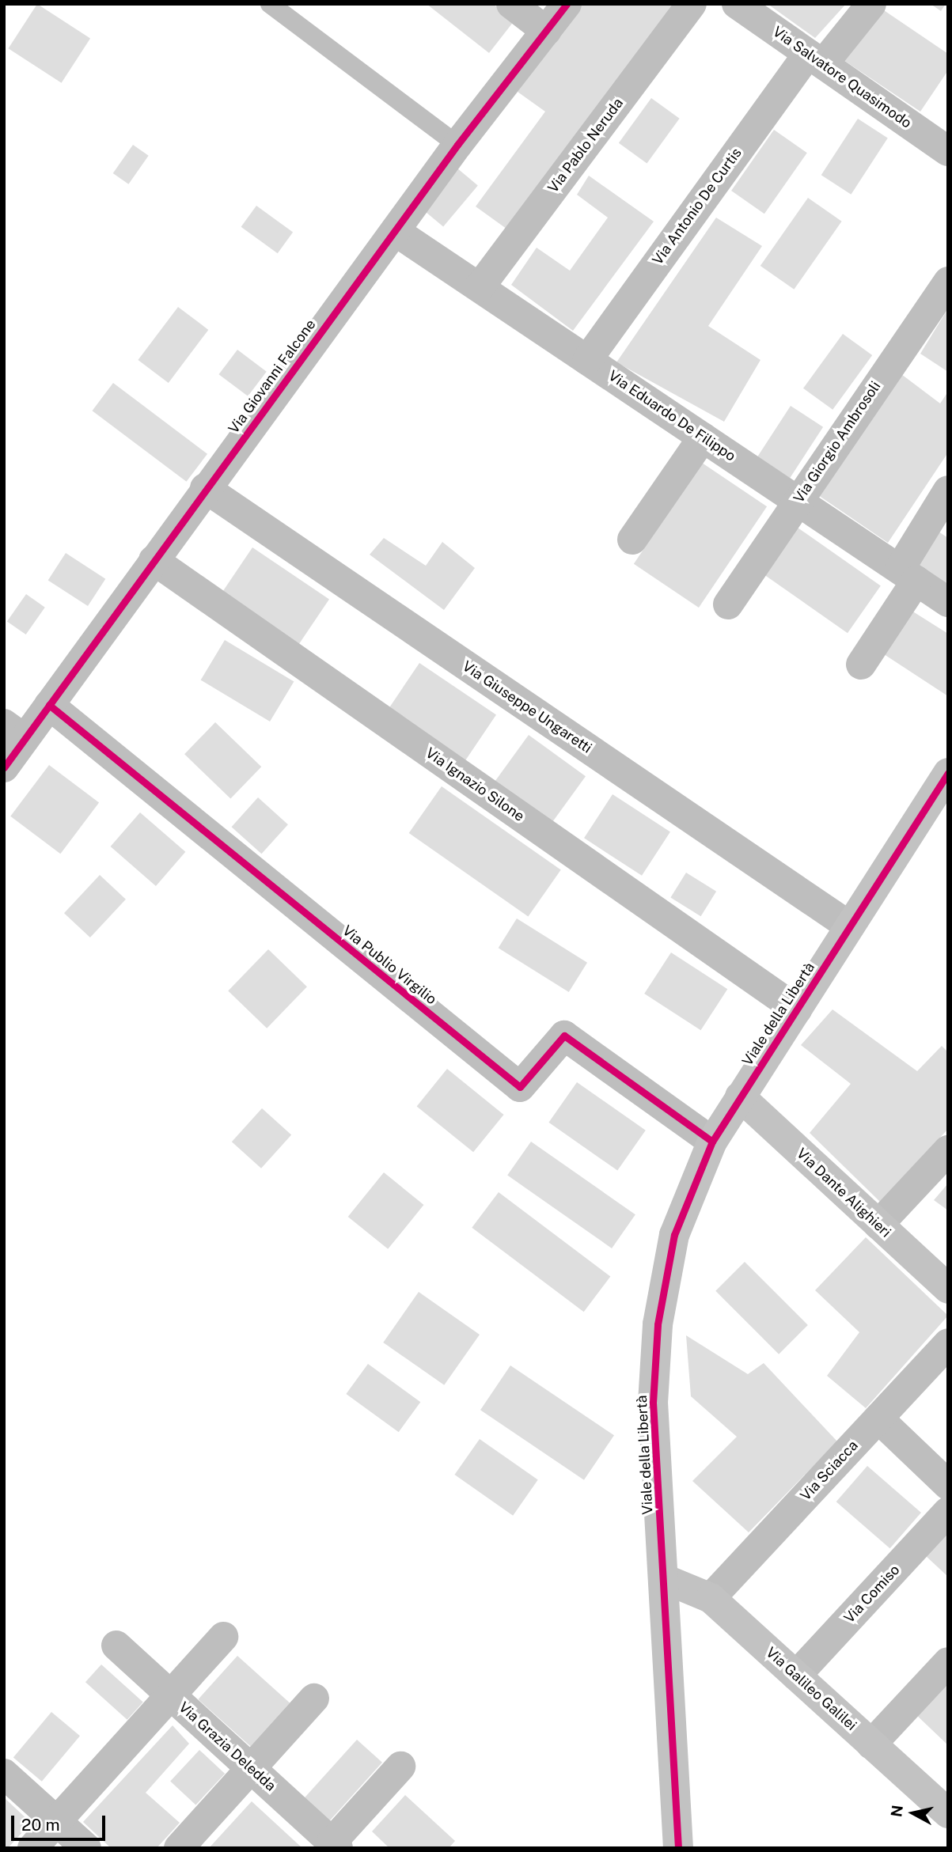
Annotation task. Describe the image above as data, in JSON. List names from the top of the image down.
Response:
{
  "streets": {
    "street": [
      "Via Salvatore Quasimodo",
      "Via Pablo Neruda",
      "Via Antonio De Curtis",
      "Via Giovanni Falcone",
      "Via Eduardo De Filippo",
      "Via Giorgio Ambrosoli",
      "Via Giuseppe Ungaretti",
      "Via Ignazio Silone",
      "Via Publio Virgilio",
      "Viale della Libertà",
      "Via Dante Alighieri",
      "Via Sciacca",
      "Via Comiso",
      "Via Galileo Galilei",
      "Via Grazia Deledda"
    ]
  },
  "crossings": [
    ["Via Salvatore Quasimodo", "Via Antonio De Curtis"],
    ["Via Pablo Neruda", "Via Eduardo De Filippo"],
    ["Via Antonio De Curtis", "Via Eduardo De Filippo"],
    ["Via Giovanni Falcone", "Via Eduardo De Filippo"],
    ["Via Giovanni Falcone", "Via Giuseppe Ungaretti"],
    ["Via Giovanni Falcone", "Via Ignazio Silone"],
    ["Via Giovanni Falcone", "Via Publio Virgilio"],
    ["Via Eduardo De Filippo", "Via Giorgio Ambrosoli"],
    ["Via Giuseppe Ungaretti", "Viale della Libertà"],
    ["Via Ignazio Silone", "Viale della Libertà"],
    ["Via Publio Virgilio", "Viale della Libertà"],
    ["Viale della Libertà", "Via Dante Alighieri"],
    ["Viale della Libertà", "Via Galileo Galilei"],
    ["Via Sciacca", "Via Galileo Galilei"],
    ["Via Comiso", "Via Galileo Galilei"]
  ],
  "scale_bar": "20 m",
  "north": "left"
}
